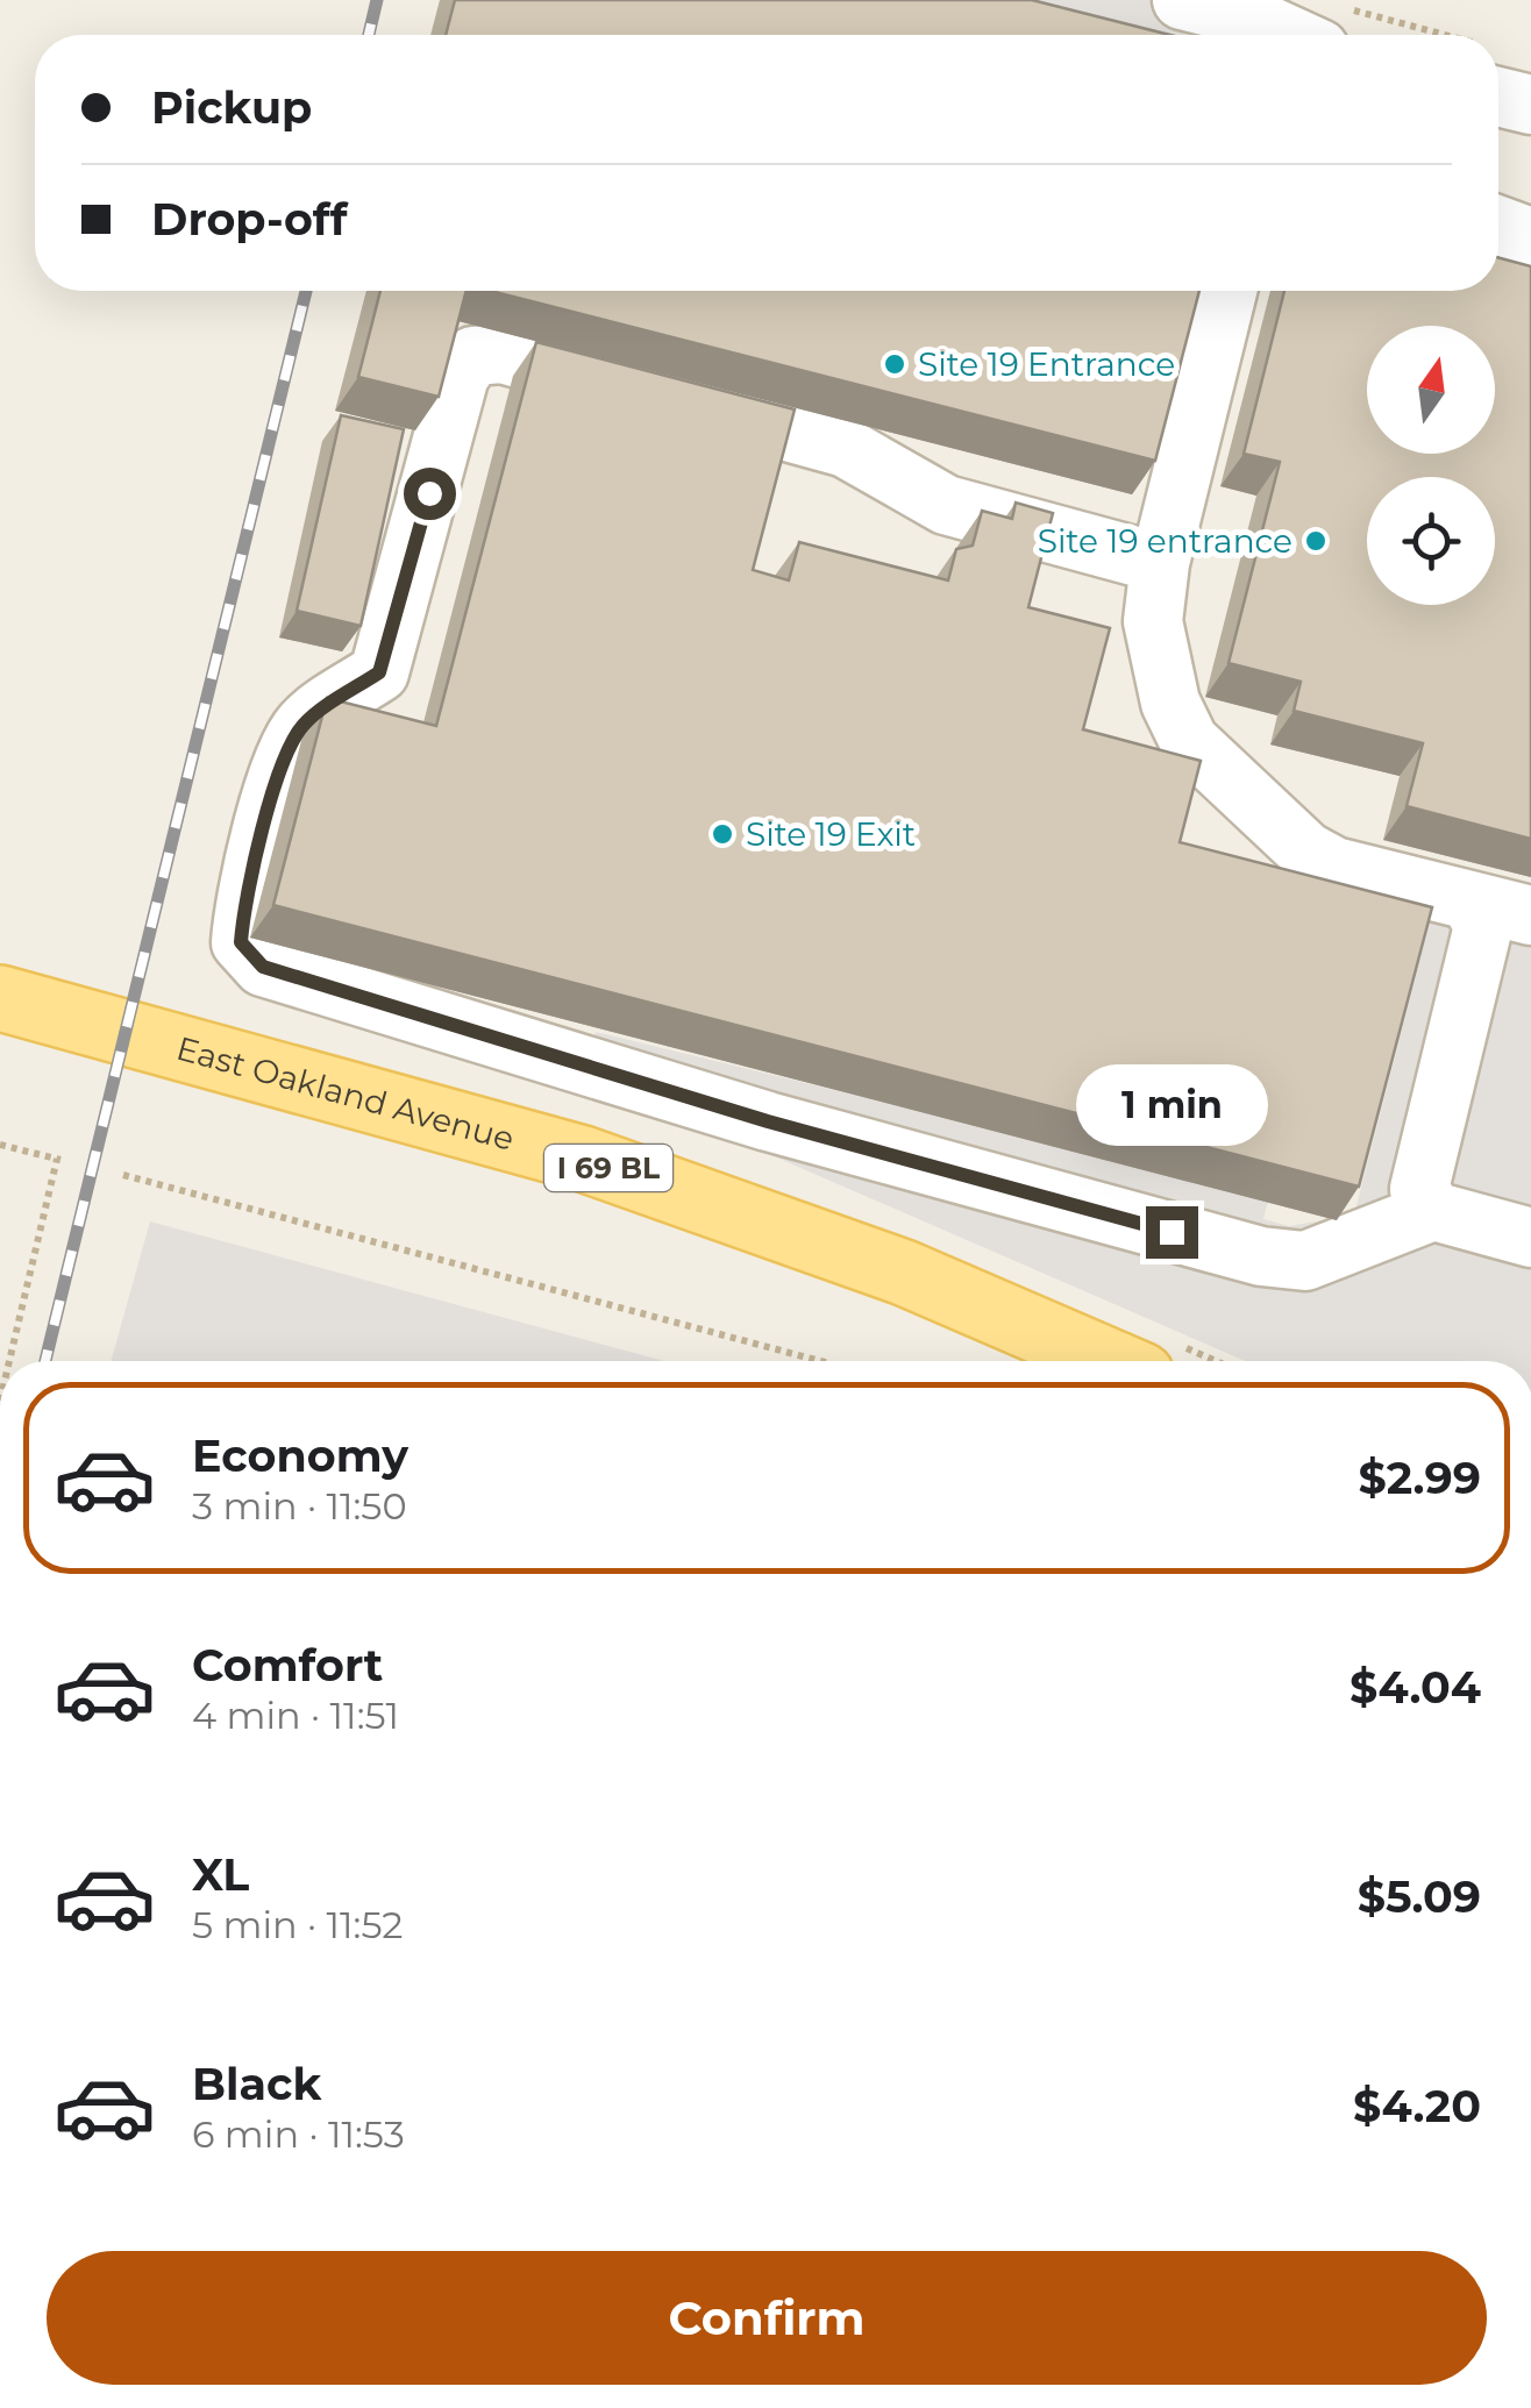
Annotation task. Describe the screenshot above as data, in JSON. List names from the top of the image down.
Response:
{
  "streets": {
    "main road": ["East Oakland Avenue", "I 69 BL"]
  },
  "places": ["Site 19 Entrance", "Site 19 entrance", "Site 19 Exit"],
  "north": "top",
  "page": {
    "banner": ["Pickup", "Drop-off"],
    "bubble": "1 min",
    "list": [
      {
        "name": "Economy",
        "note": "3 min · 11:50",
        "value": "$2.99"
      },
      {
        "name": "Comfort",
        "note": "4 min · 11:51",
        "value": "$4.04"
      },
      {
        "name": "XL",
        "note": "5 min · 11:52",
        "value": "$5.09"
      },
      {
        "name": "Black",
        "note": "6 min · 11:53",
        "value": "$4.20"
      }
    ],
    "buttons": "Confirm"
  }
}
